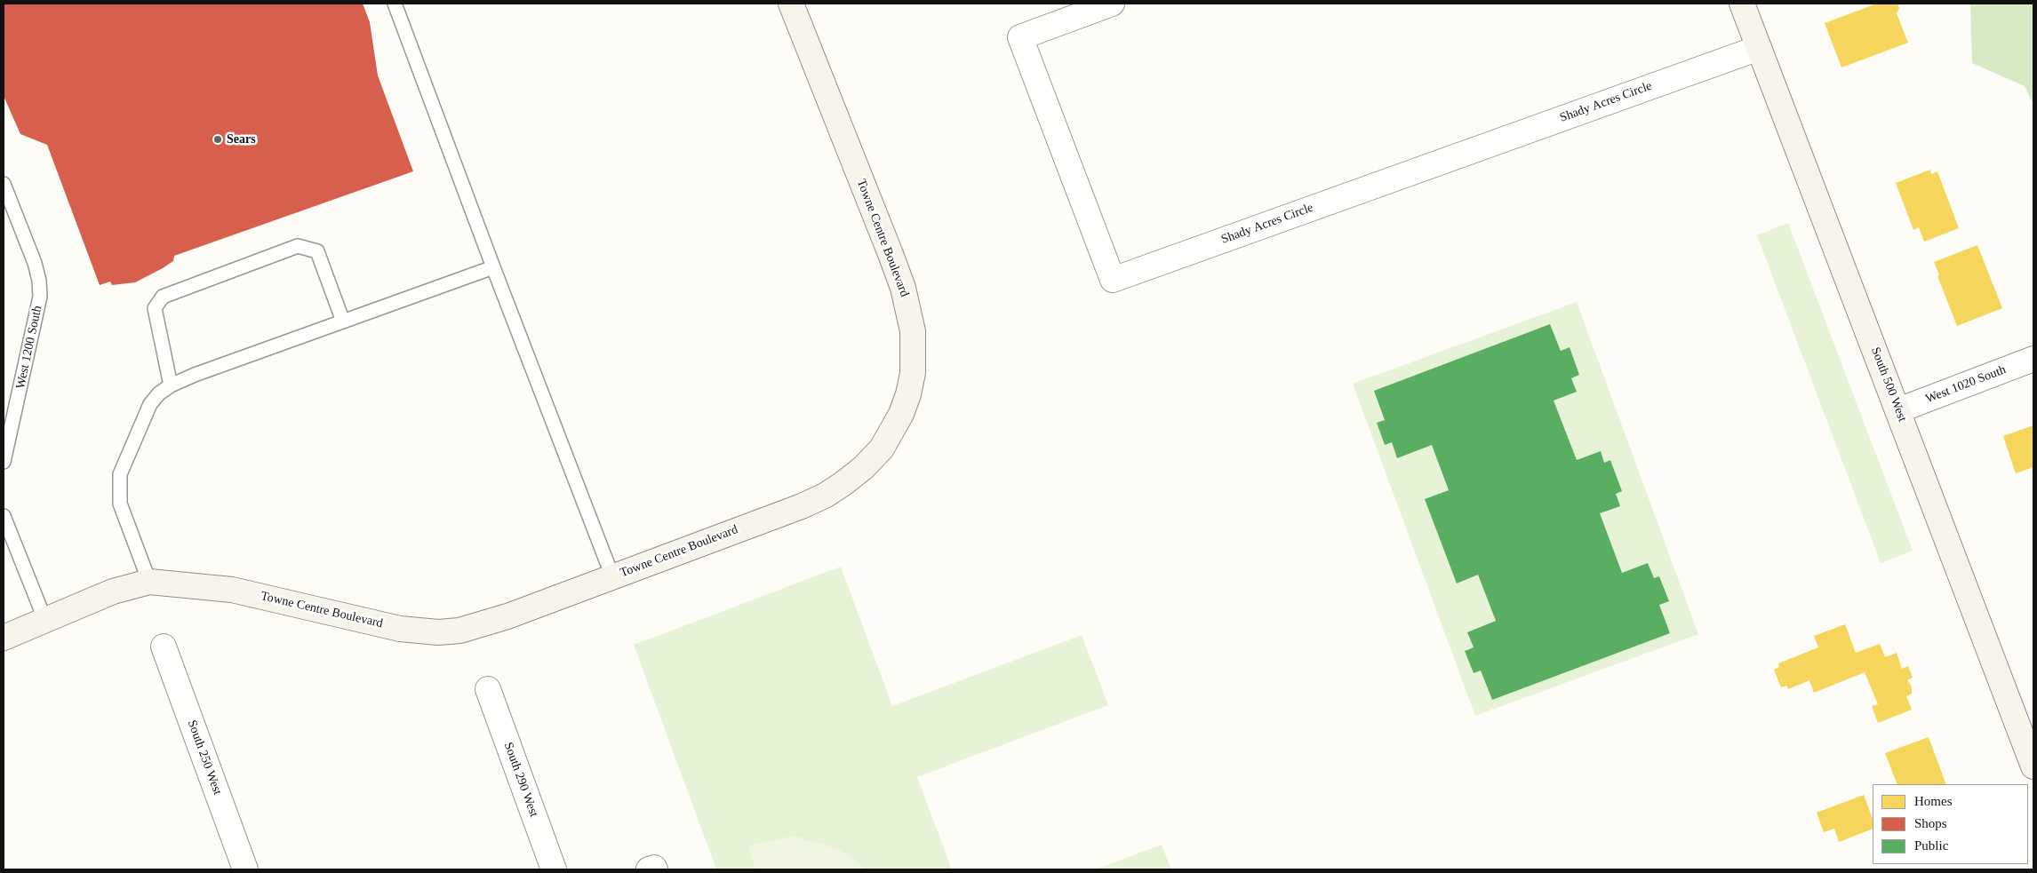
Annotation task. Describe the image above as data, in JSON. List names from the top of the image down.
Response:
{
  "streets": {
    "street": [
      "Shady Acres Circle",
      "Towne Centre Boulevard",
      "South 500 West",
      "West 1020 South",
      "South 250 West",
      "South 290 West"
    ],
    "lane": ["West 1200 South"]
  },
  "crossings": [
    ["Shady Acres Circle", "South 500 West"],
    ["South 500 West", "West 1020 South"]
  ],
  "places": ["Sears"],
  "legend": ["Homes", "Shops", "Public"]
}
